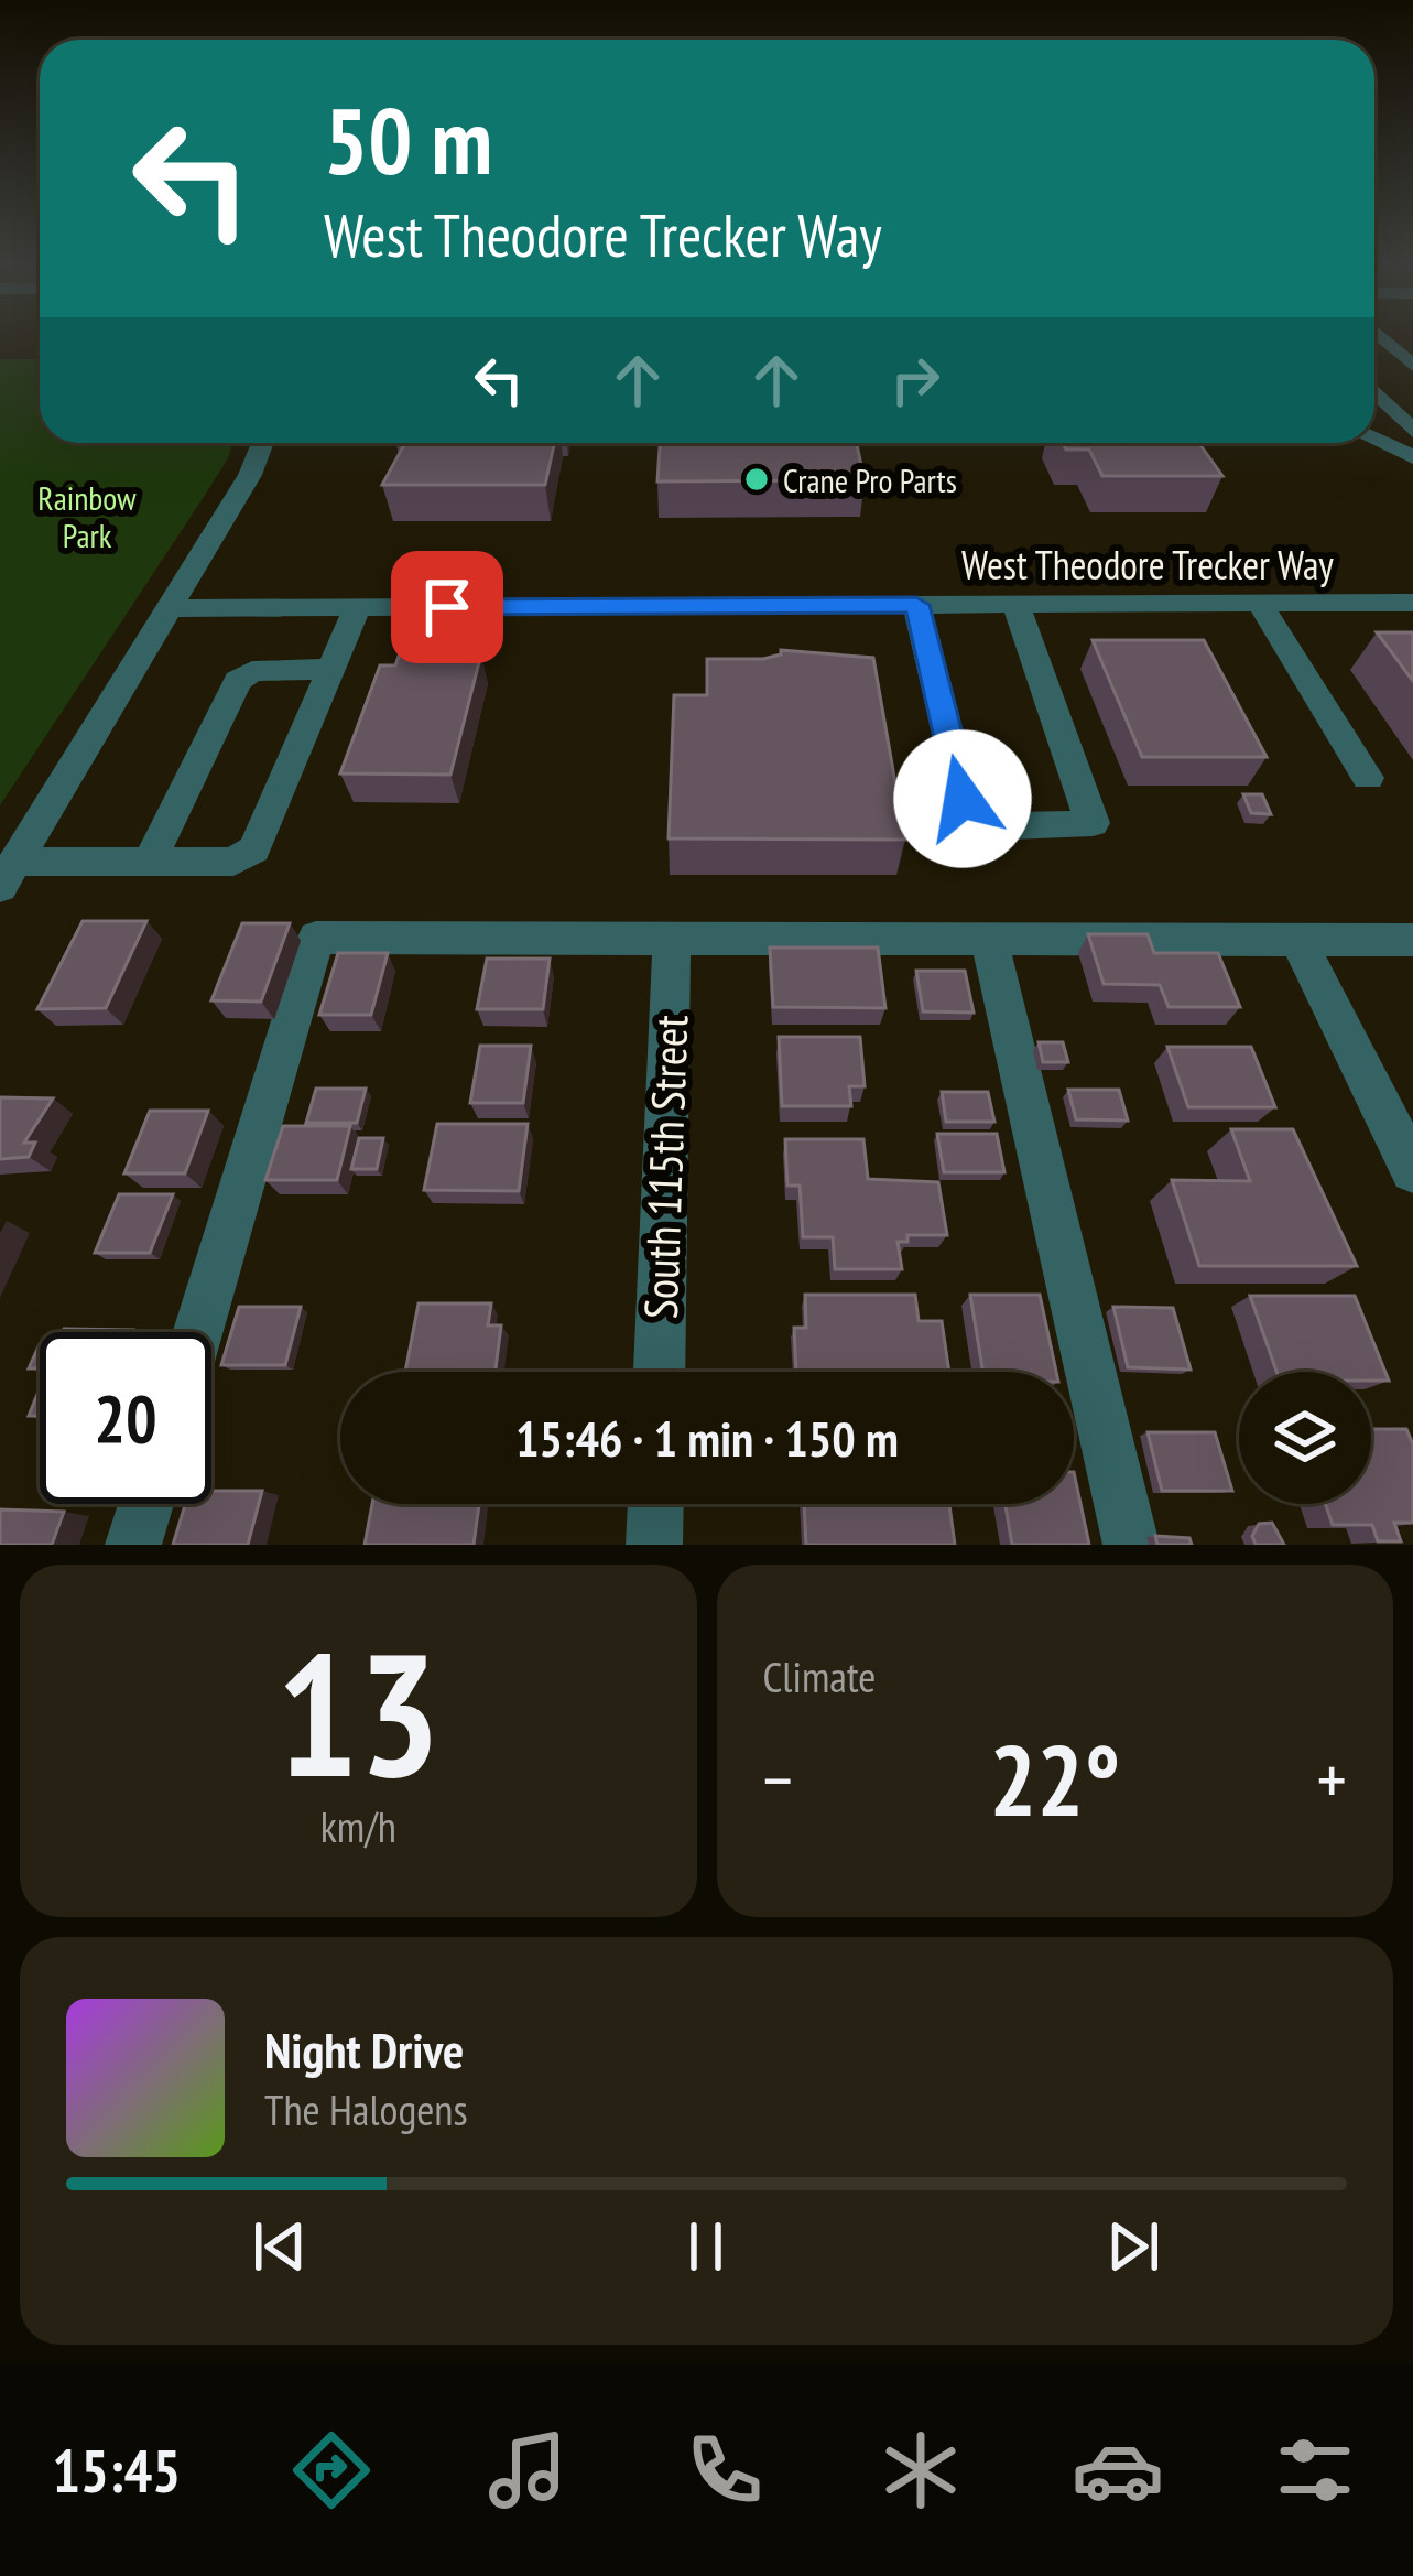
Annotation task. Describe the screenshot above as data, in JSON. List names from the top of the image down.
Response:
{
  "streets": {
    "street": ["West Theodore Trecker Way", "South 115th Street"]
  },
  "parks": ["Rainbow Park"],
  "places": ["Crane Pro Parts"],
  "page": {
    "turn": ["50 m", "West Theodore Trecker Way"],
    "limit": "20",
    "trip": "15:46 · 1 min · 150 m",
    "tile": [
      ["13", "km/h"],
      "Climate"
    ],
    "heat": ["−", "22°", "+"],
    "song": ["Night Drive", "The Halogens"],
    "tabs": "15:45"
  }
}
